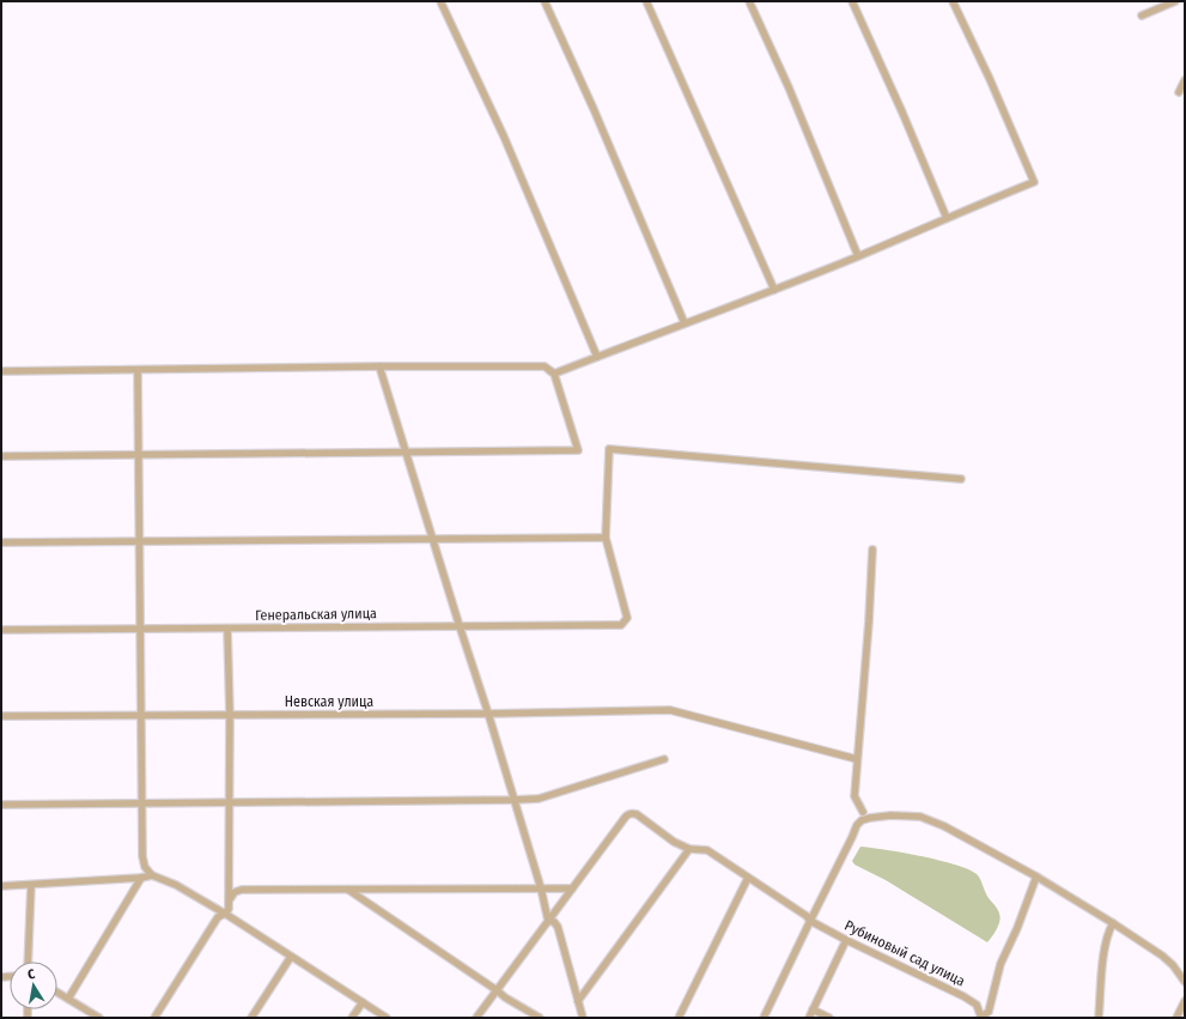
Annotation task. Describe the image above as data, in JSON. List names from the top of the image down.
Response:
{
  "streets": {
    "street": ["Генеральская улица", "Невская улица", "Рубиновый сад улица"]
  },
  "north": "top"
}
